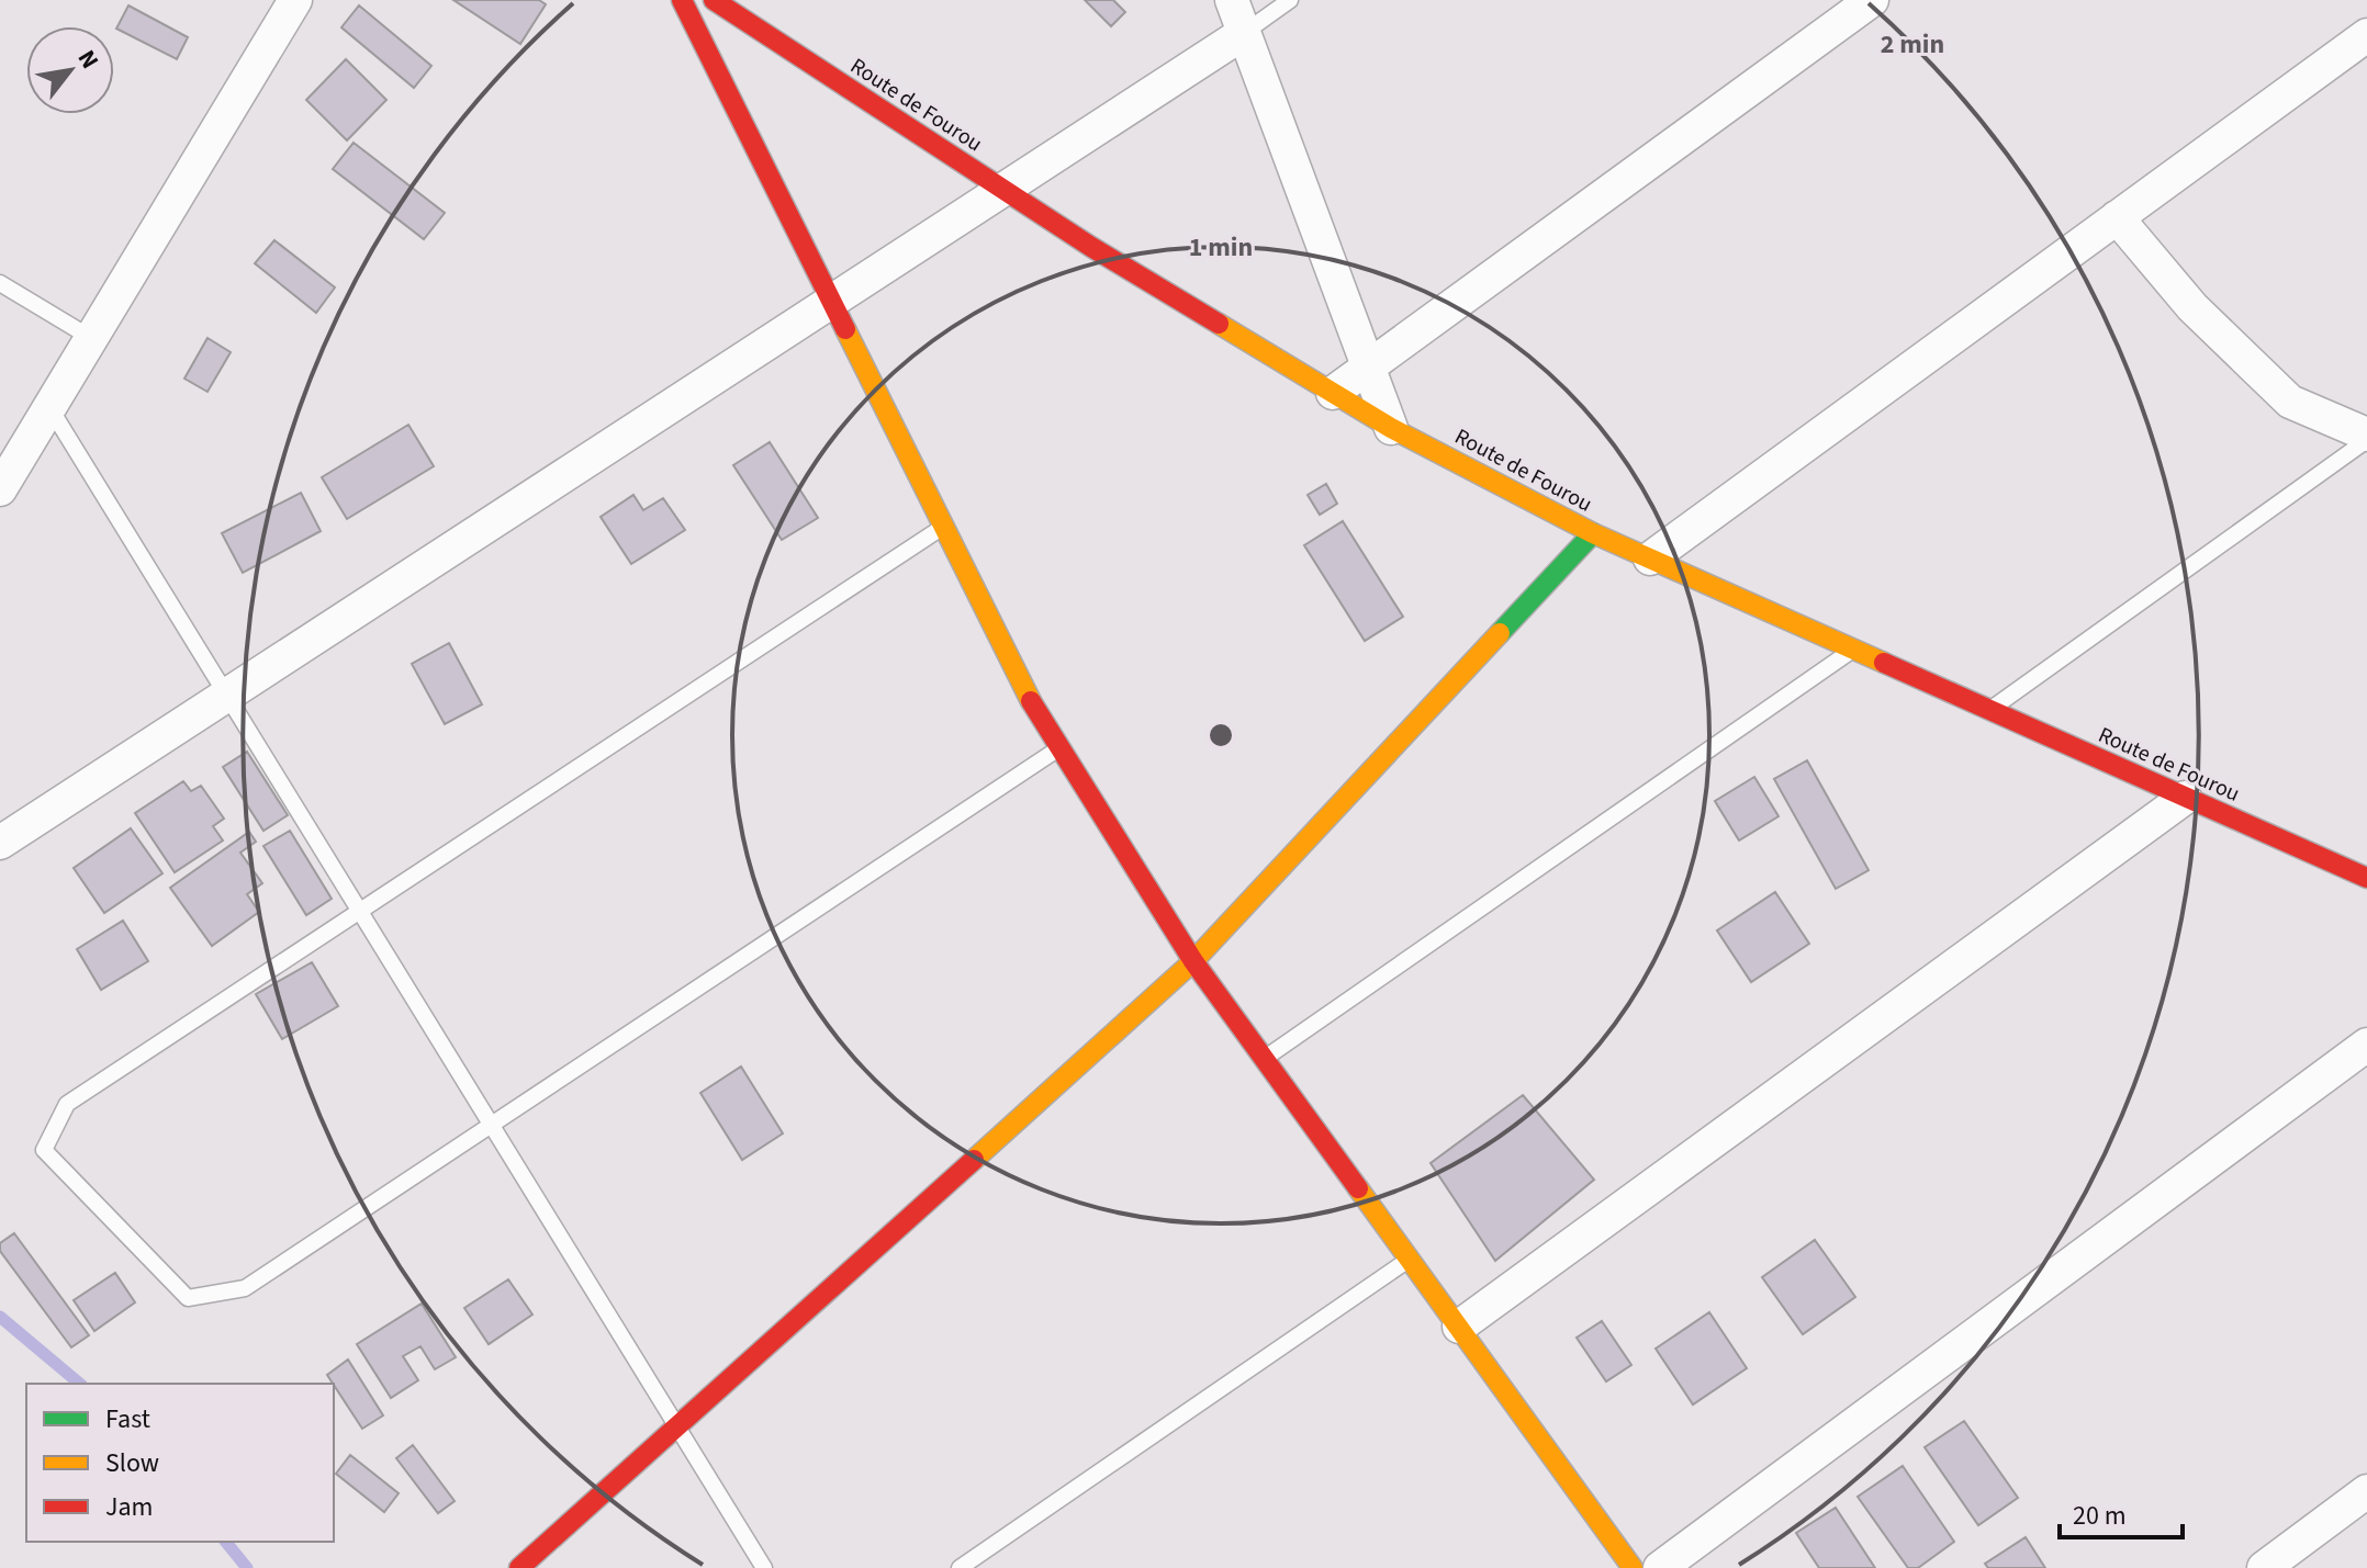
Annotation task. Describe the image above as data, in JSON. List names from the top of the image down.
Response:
{
  "streets": {
    "street": ["Route de Fourou"]
  },
  "legend": ["Fast", "Slow", "Jam"],
  "scale_bar": "20 m",
  "north": "top right",
  "rings": ["2 min", "1 min"]
}
